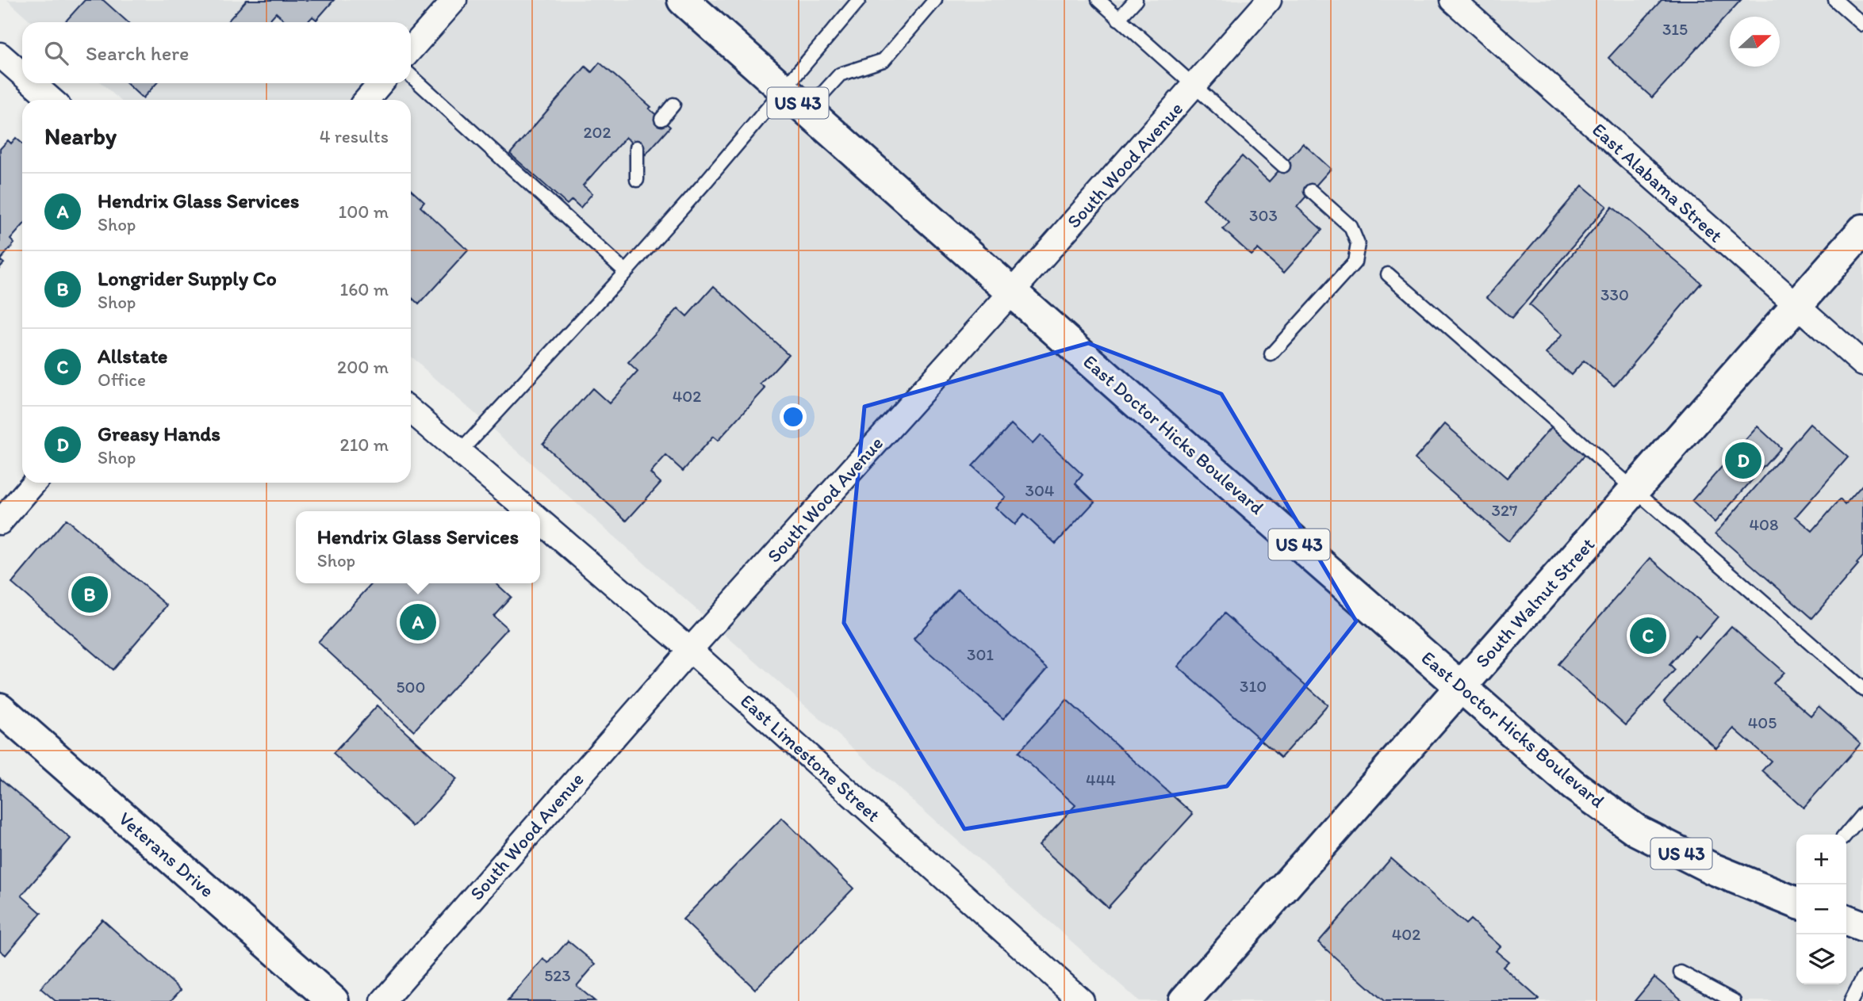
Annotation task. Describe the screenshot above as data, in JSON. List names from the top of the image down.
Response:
{
  "streets": {
    "main road": [
      "US 43",
      "East Doctor Hicks Boulevard",
      "South Walnut Street",
      "Veterans Drive"
    ],
    "street": ["South Wood Avenue", "East Alabama Street", "East Limestone Street"]
  },
  "crossings": [
    ["South Wood Avenue", "East Doctor Hicks Boulevard"],
    ["South Wood Avenue", "East Limestone Street"],
    ["East Alabama Street", "South Walnut Street"],
    ["East Doctor Hicks Boulevard", "South Walnut Street"]
  ],
  "house_numbers": [
    "315",
    "202",
    "303",
    "330",
    "402",
    "304",
    "327",
    "408",
    "301",
    "310",
    "500",
    "405",
    "444",
    "402",
    "523"
  ],
  "north": "right",
  "page": {
    "search": "Search here",
    "heading": ["Nearby", "4 results"],
    "list": [
      {
        "mark": "A",
        "name": "Hendrix Glass Services",
        "note": "Shop",
        "value": "100 m"
      },
      {
        "mark": "B",
        "name": "Longrider Supply Co",
        "note": "Shop",
        "value": "160 m"
      },
      {
        "mark": "C",
        "name": "Allstate",
        "note": "Office",
        "value": "200 m"
      },
      {
        "mark": "D",
        "name": "Greasy Hands",
        "note": "Shop",
        "value": "210 m"
      }
    ],
    "pins": [
      "D",
      "B",
      "A",
      "C"
    ],
    "popup": ["Hendrix Glass Services", "Shop"],
    "map_buttons": ["+", "−"]
  }
}
